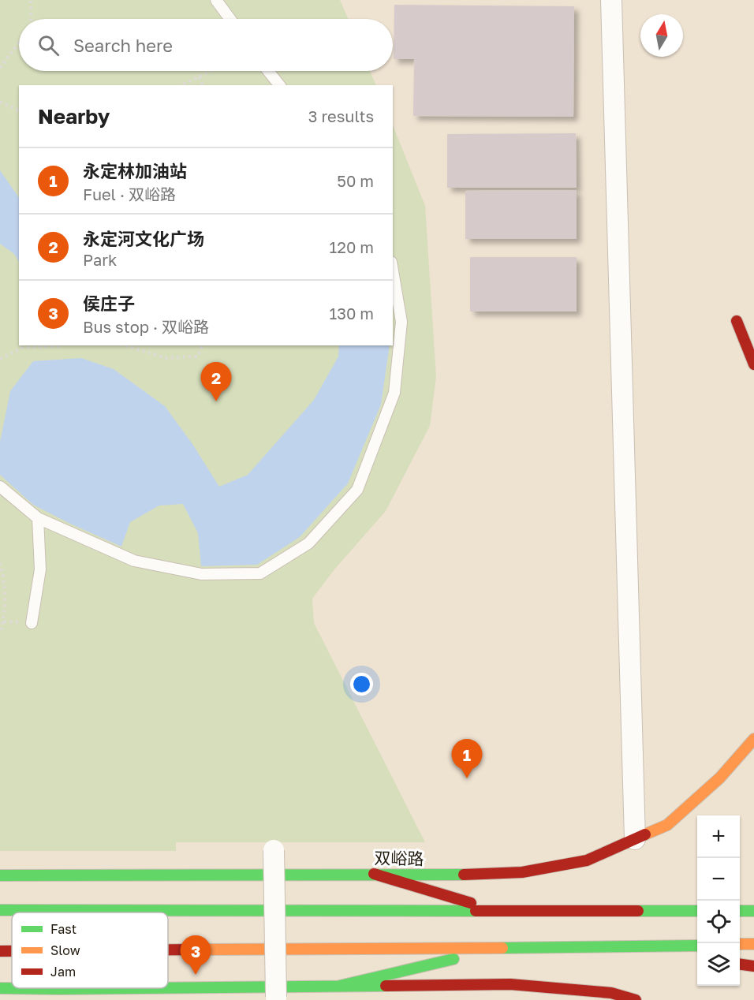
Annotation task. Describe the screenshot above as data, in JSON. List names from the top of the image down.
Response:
{
  "streets": {
    "main road": ["双峪路"]
  },
  "legend": ["Fast", "Slow", "Jam"],
  "north": "top",
  "page": {
    "search": "Search here",
    "heading": ["Nearby", "3 results"],
    "list": [
      {
        "mark": "1",
        "name": "永定林加油站",
        "note": "Fuel · 双峪路",
        "value": "50 m"
      },
      {
        "mark": "2",
        "name": "永定河文化广场",
        "note": "Park",
        "value": "120 m"
      },
      {
        "mark": "3",
        "name": "侯庄子",
        "note": "Bus stop · 双峪路",
        "value": "130 m"
      }
    ],
    "pins": ["2", "1", "3"],
    "map_buttons": ["+", "−"]
  }
}
